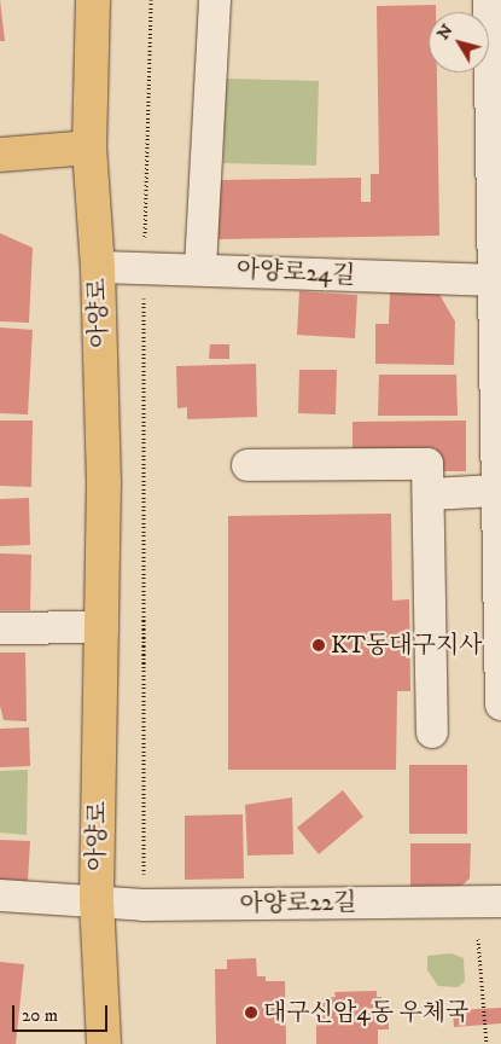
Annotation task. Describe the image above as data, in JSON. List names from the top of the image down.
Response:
{
  "streets": {
    "main road": ["아양로"],
    "street": ["아양로24길", "아양로22길"]
  },
  "crossings": [
    ["아양로24길", "아양로"],
    ["아양로", "아양로22길"]
  ],
  "places": ["KT동대구지사", "대구신암4동 우체국"],
  "scale_bar": "20 m",
  "north": "top left"
}
